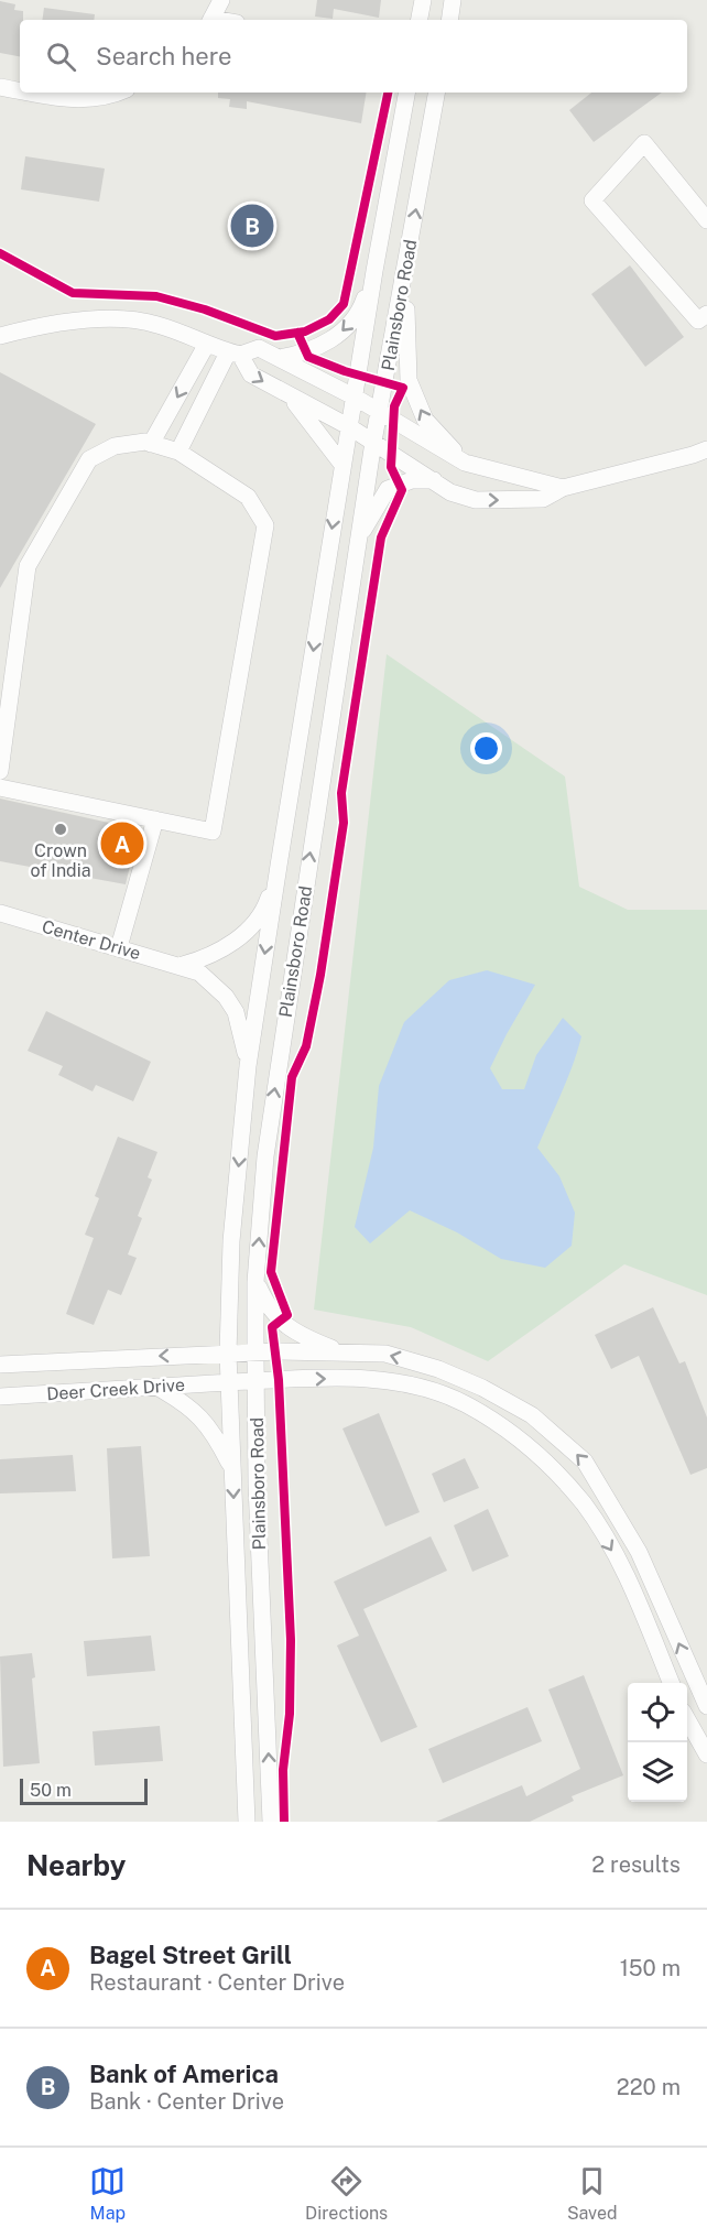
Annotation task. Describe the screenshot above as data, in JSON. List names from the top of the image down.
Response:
{
  "streets": {
    "street": ["Plainsboro Road", "Center Drive", "Deer Creek Drive"]
  },
  "crossings": [
    ["Plainsboro Road", "Center Drive"],
    ["Plainsboro Road", "Deer Creek Drive"]
  ],
  "places": ["Crown of India"],
  "scale_bar": "50 m",
  "page": {
    "search": "Search here",
    "pins": ["B", "A"],
    "scale": "50 m",
    "heading": ["Nearby", "2 results"],
    "list": [
      {
        "mark": "A",
        "name": "Bagel Street Grill",
        "note": "Restaurant · Center Drive",
        "value": "150 m"
      },
      {
        "mark": "B",
        "name": "Bank of America",
        "note": "Bank · Center Drive",
        "value": "220 m"
      }
    ],
    "nav": ["Map", "Directions", "Saved"]
  }
}
